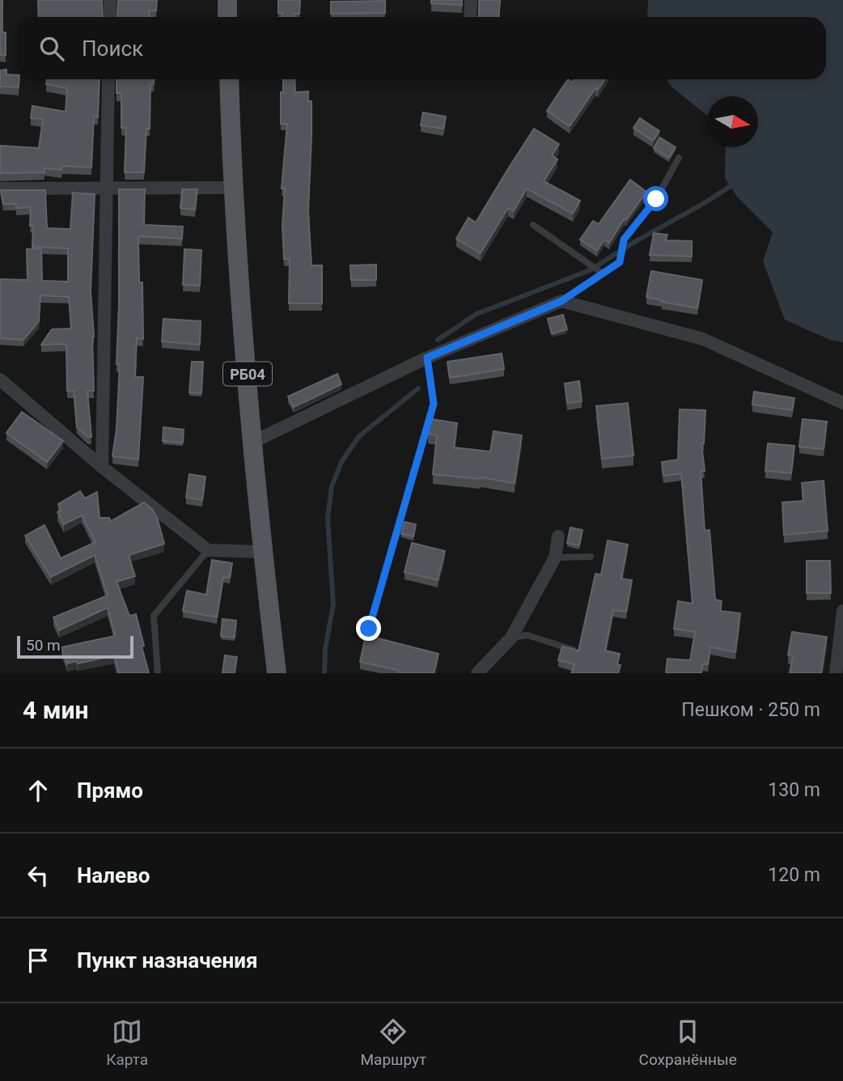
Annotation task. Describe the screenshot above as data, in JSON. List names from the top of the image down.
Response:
{
  "streets": {
    "main road": ["РБ04"]
  },
  "scale_bar": "50 m",
  "north": "right",
  "page": {
    "search": "Поиск",
    "scale": "50 m",
    "heading": ["4 мин", "Пешком · 250 m"],
    "list": [
      ["Прямо", "130 m"],
      ["Налево", "120 m"],
      "Пункт назначения"
    ],
    "nav": ["Карта", "Маршрут", "Сохранённые"]
  }
}
